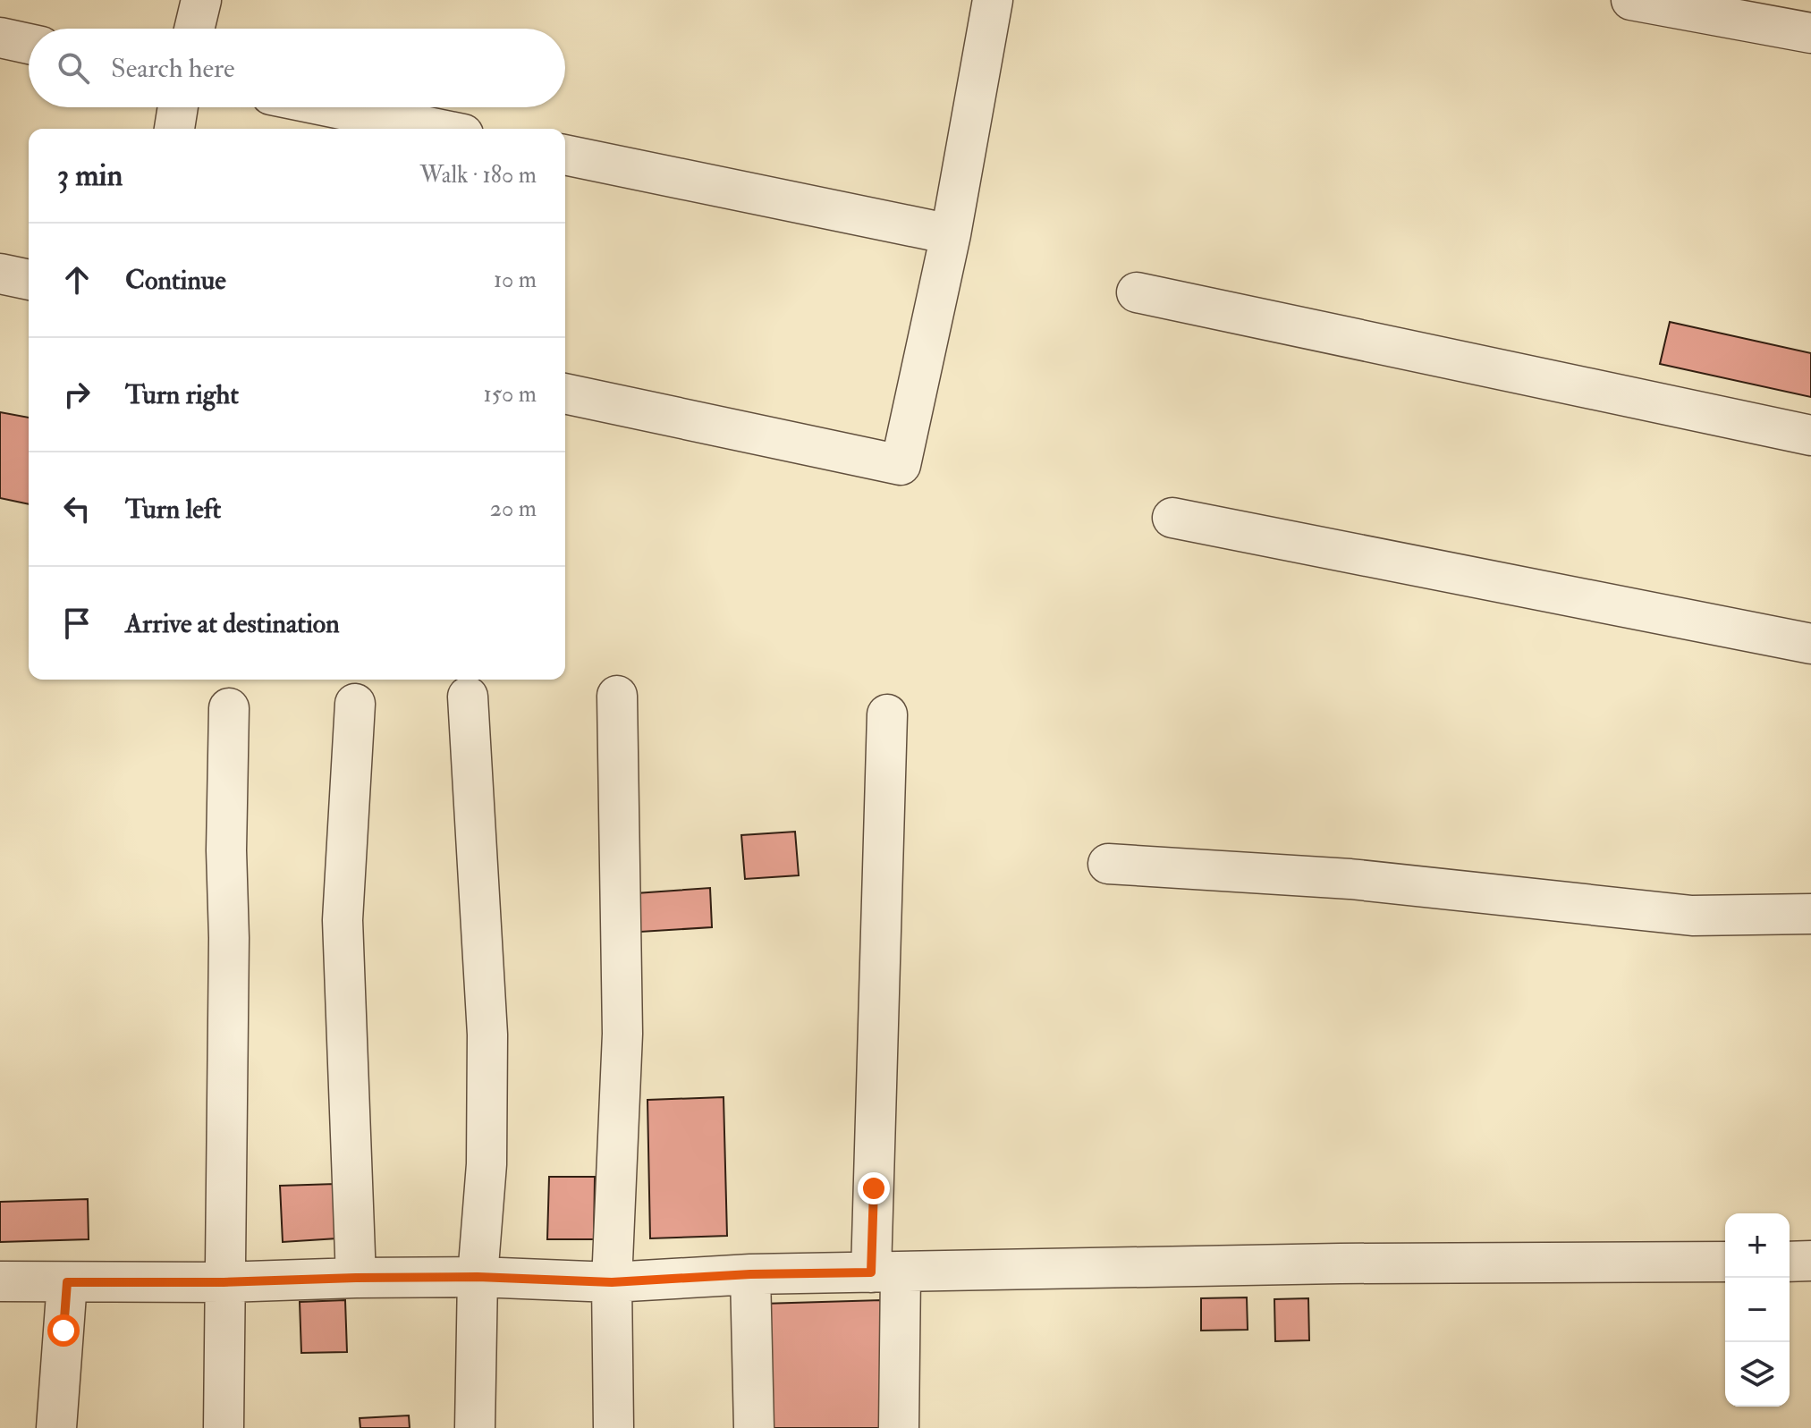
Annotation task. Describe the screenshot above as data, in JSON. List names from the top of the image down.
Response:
{
  "page": {
    "search": "Search here",
    "heading": ["3 min", "Walk · 180 m"],
    "list": [
      ["Continue", "10 m"],
      ["Turn right", "150 m"],
      ["Turn left", "20 m"],
      "Arrive at destination"
    ],
    "map_buttons": ["+", "−"]
  }
}
